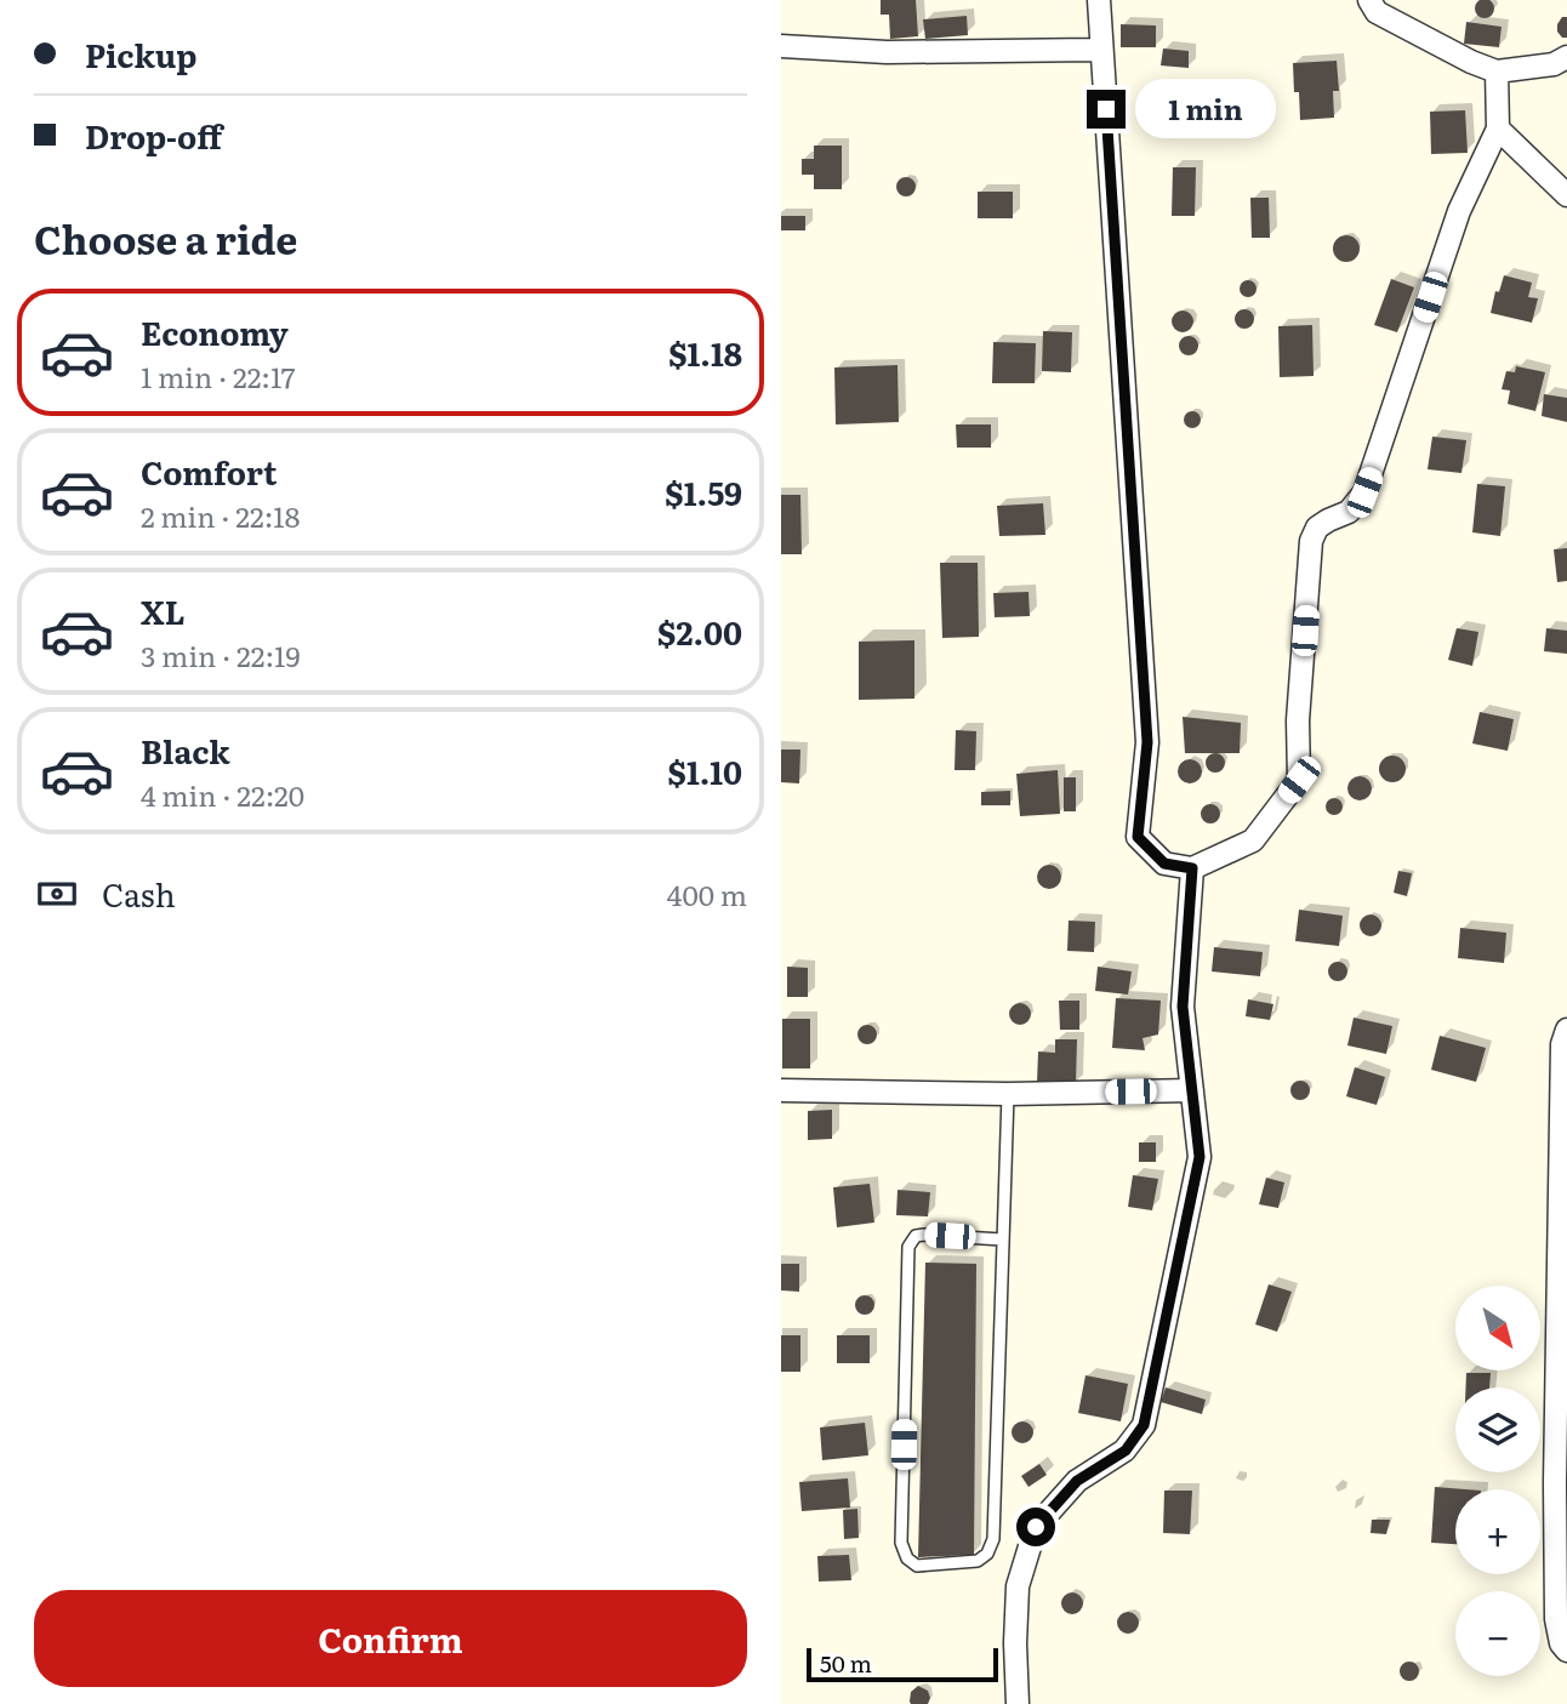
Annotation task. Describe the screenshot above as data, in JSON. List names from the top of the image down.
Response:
{
  "scale_bar": "50 m",
  "north": "bottom right",
  "page": {
    "banner": ["Pickup", "Drop-off"],
    "bubble": "1 min",
    "heading": "Choose a ride",
    "list": [
      {
        "name": "Economy",
        "note": "1 min · 22:17",
        "value": "$1.18"
      },
      {
        "name": "Comfort",
        "note": "2 min · 22:18",
        "value": "$1.59"
      },
      {
        "name": "XL",
        "note": "3 min · 22:19",
        "value": "$2.00"
      },
      {
        "name": "Black",
        "note": "4 min · 22:20",
        "value": "$1.10"
      }
    ],
    "pay": ["Cash", "400 m"],
    "map_buttons": ["+", "−"],
    "buttons": "Confirm",
    "scale": "50 m"
  }
}
